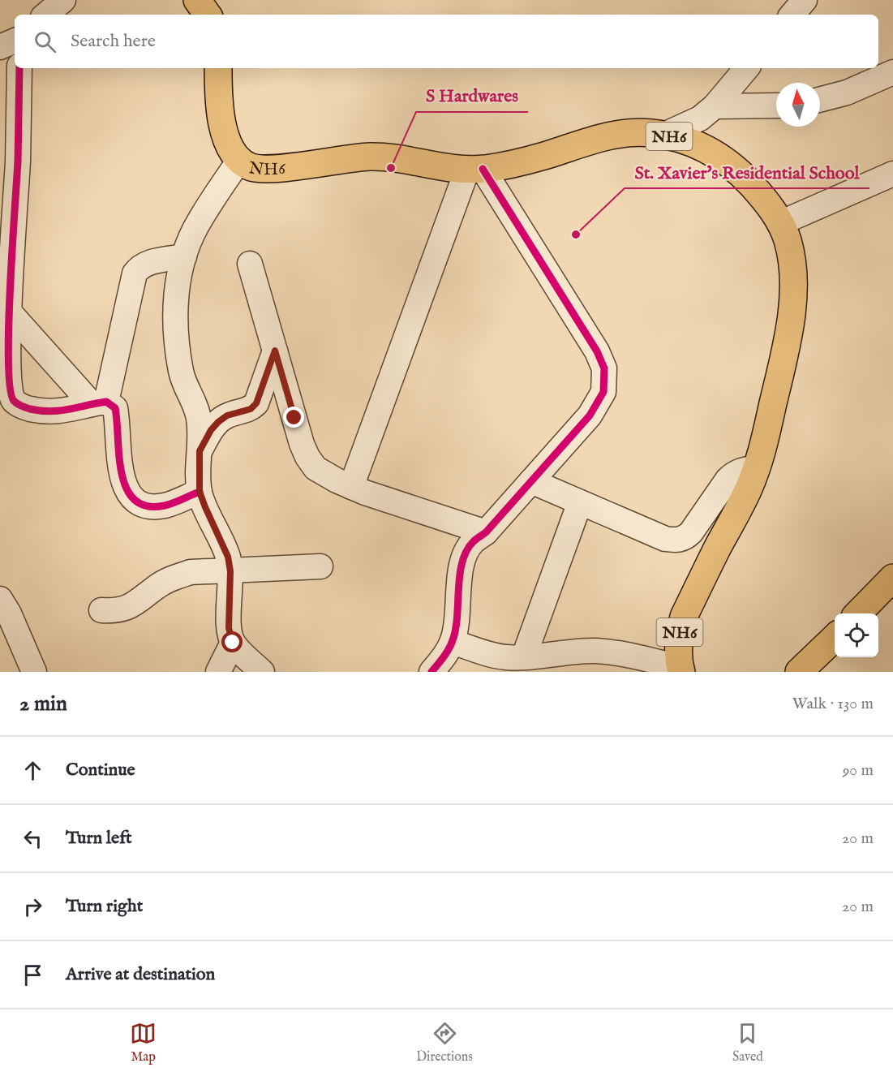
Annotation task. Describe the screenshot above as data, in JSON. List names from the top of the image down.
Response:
{
  "streets": {
    "highway": ["NH6"]
  },
  "places": ["S Hardwares", "St. Xavier's Residential School"],
  "north": "top",
  "page": {
    "search": "Search here",
    "heading": ["2 min", "Walk · 130 m"],
    "list": [
      ["Continue", "90 m"],
      ["Turn left", "20 m"],
      ["Turn right", "20 m"],
      "Arrive at destination"
    ],
    "nav": ["Map", "Directions", "Saved"]
  }
}
